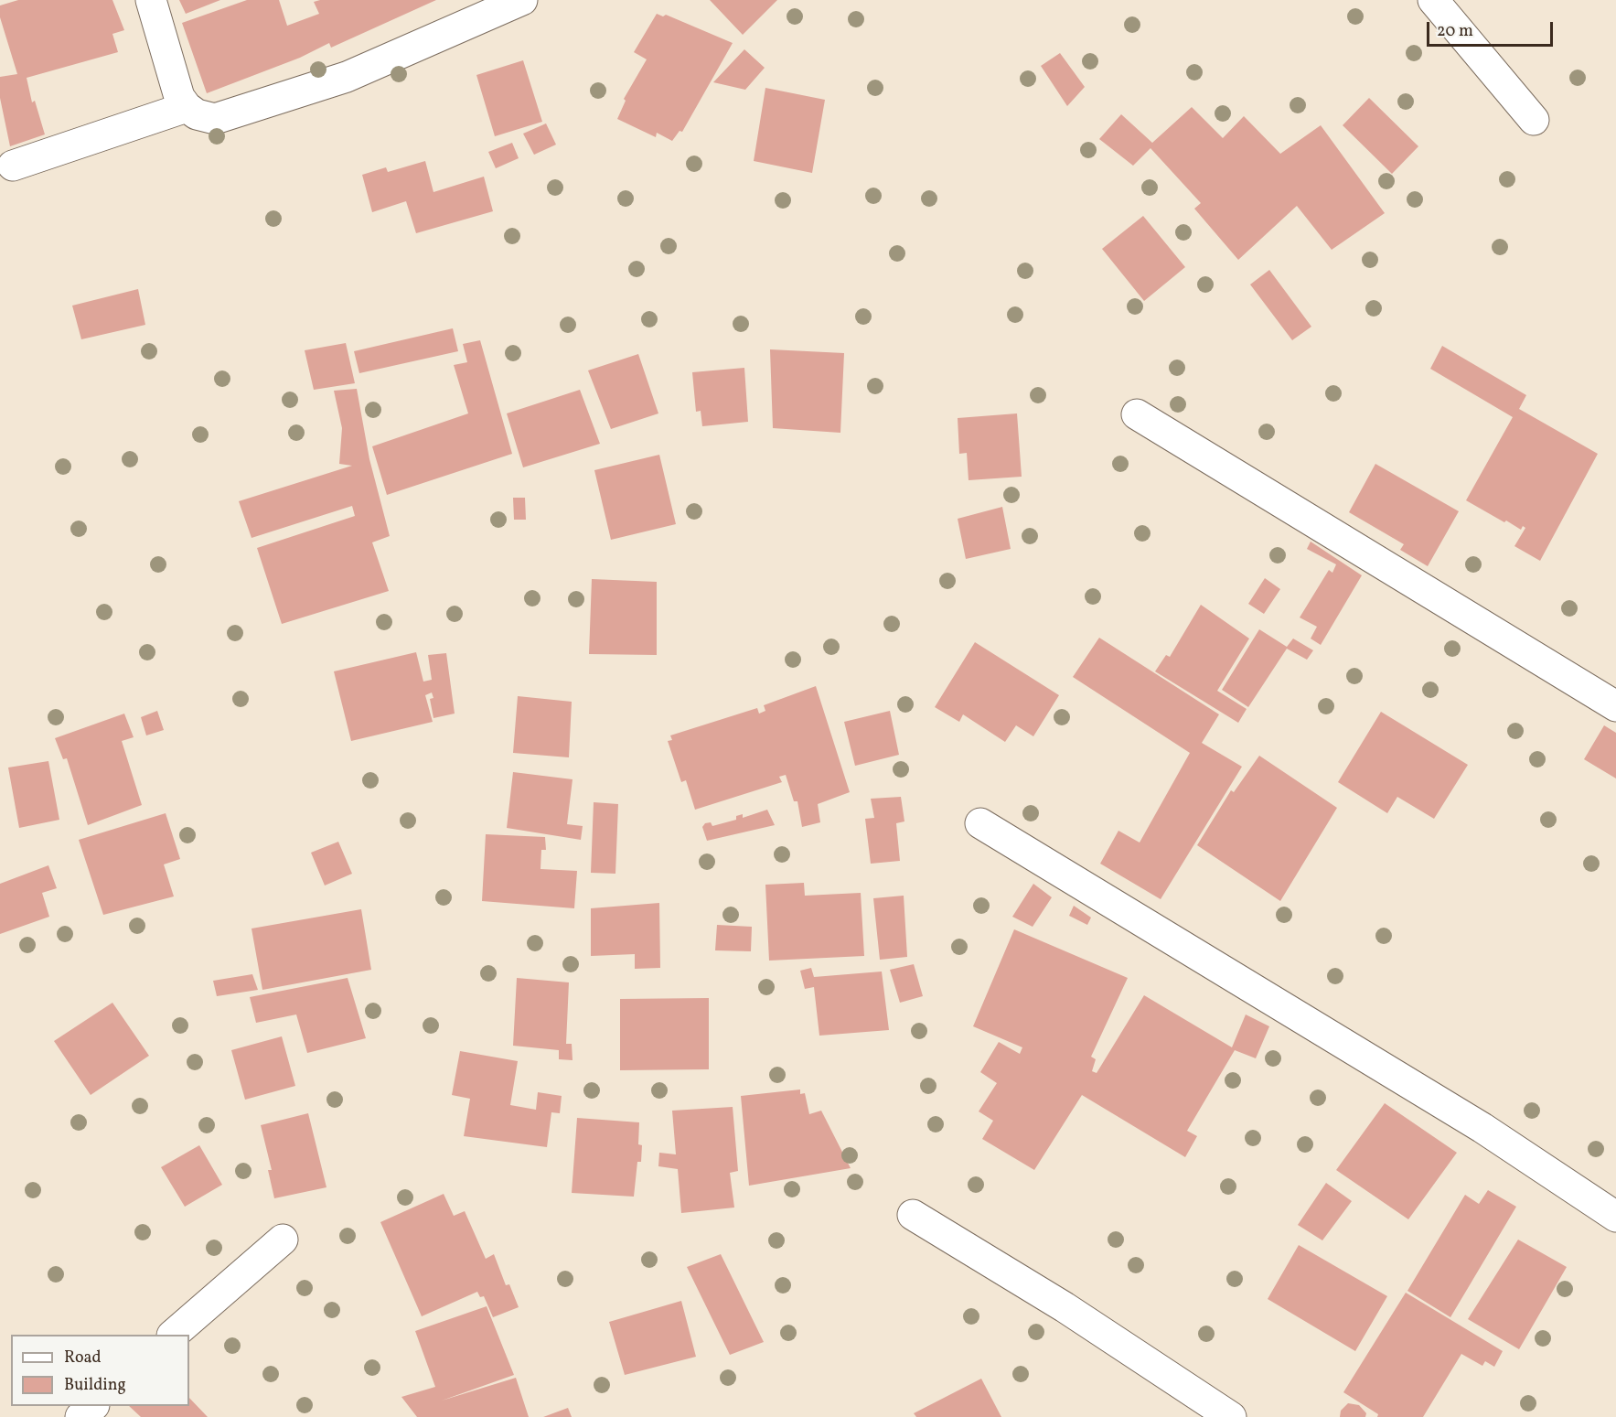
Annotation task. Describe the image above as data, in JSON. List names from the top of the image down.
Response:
{
  "legend": ["Road", "Building"],
  "scale_bar": "20 m"
}
